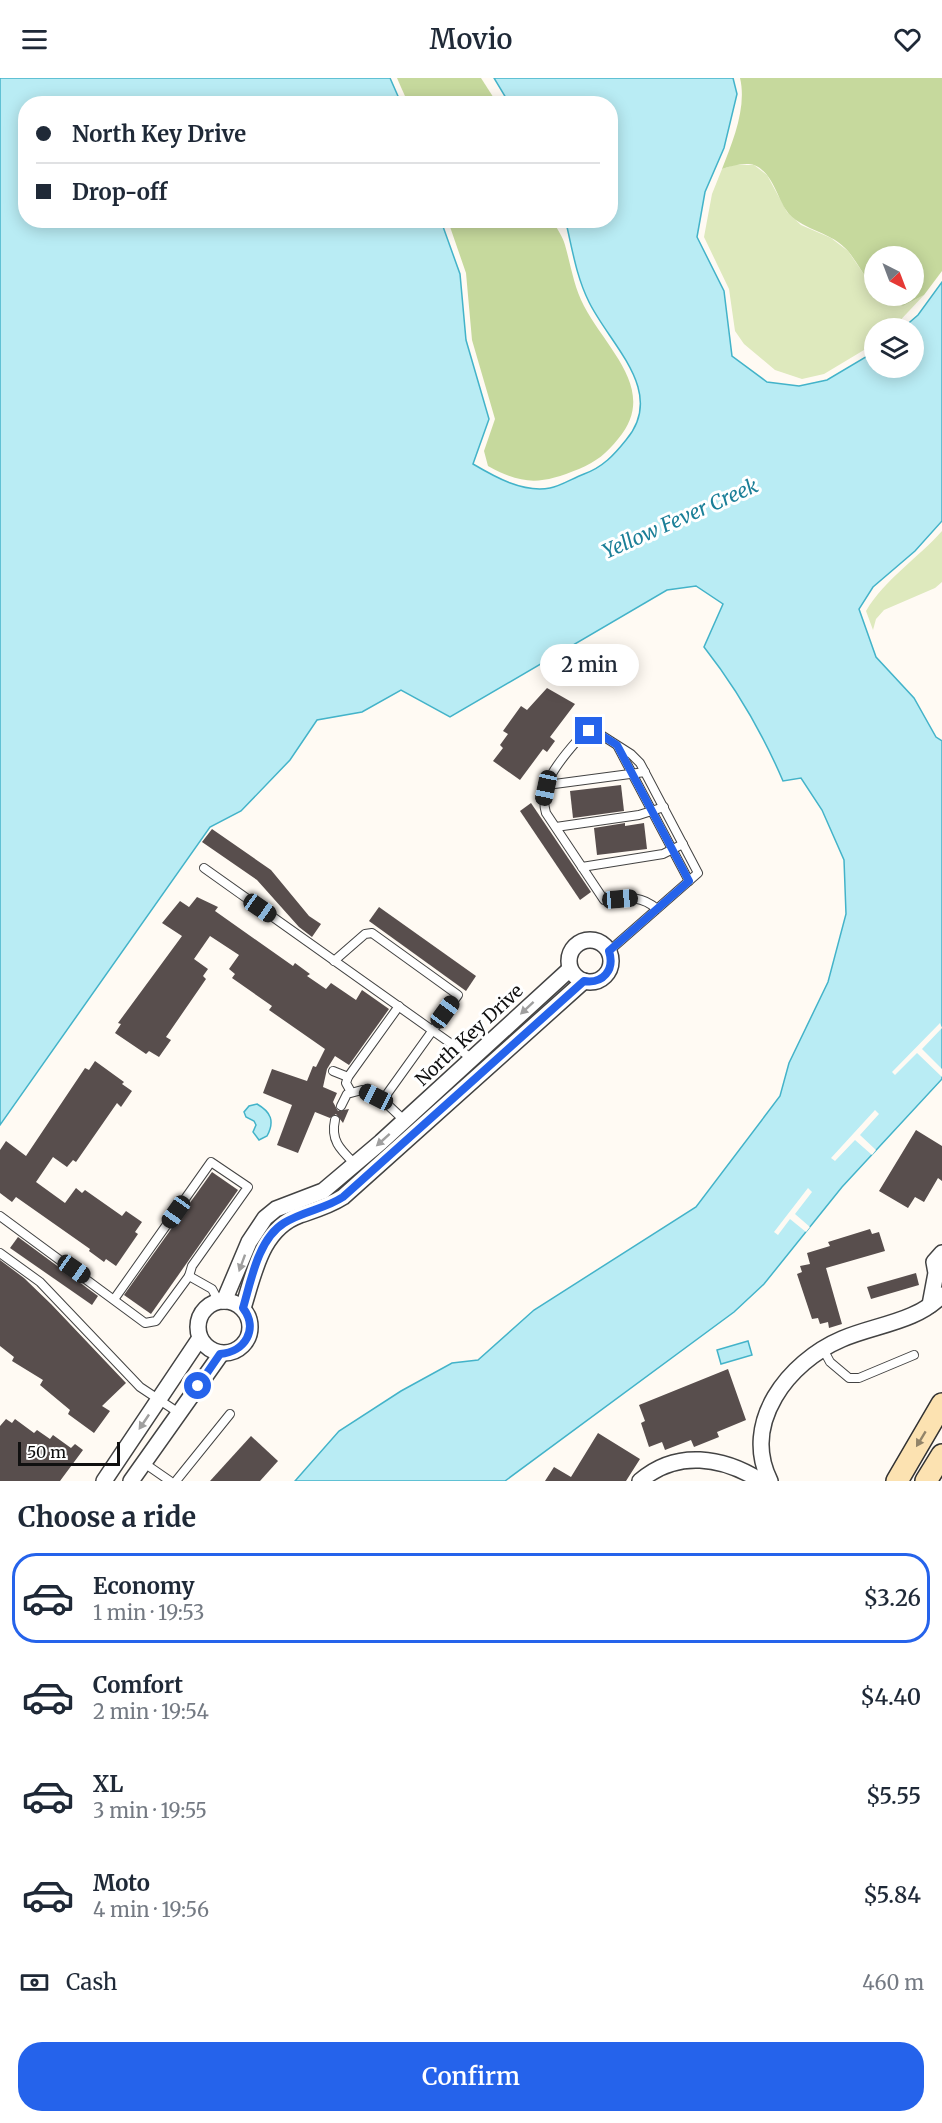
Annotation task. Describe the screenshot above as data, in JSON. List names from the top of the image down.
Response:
{
  "streets": {
    "street": ["North Key Drive"]
  },
  "water": ["Yellow Fever Creek"],
  "scale_bar": "50 m",
  "north": "bottom right",
  "page": {
    "header": "Movio",
    "banner": ["North Key Drive", "Drop-off"],
    "bubble": "2 min",
    "scale": "50 m",
    "heading": "Choose a ride",
    "list": [
      {
        "name": "Economy",
        "note": "1 min · 19:53",
        "value": "$3.26"
      },
      {
        "name": "Comfort",
        "note": "2 min · 19:54",
        "value": "$4.40"
      },
      {
        "name": "XL",
        "note": "3 min · 19:55",
        "value": "$5.55"
      },
      {
        "name": "Moto",
        "note": "4 min · 19:56",
        "value": "$5.84"
      }
    ],
    "pay": ["Cash", "460 m"],
    "buttons": "Confirm"
  }
}
